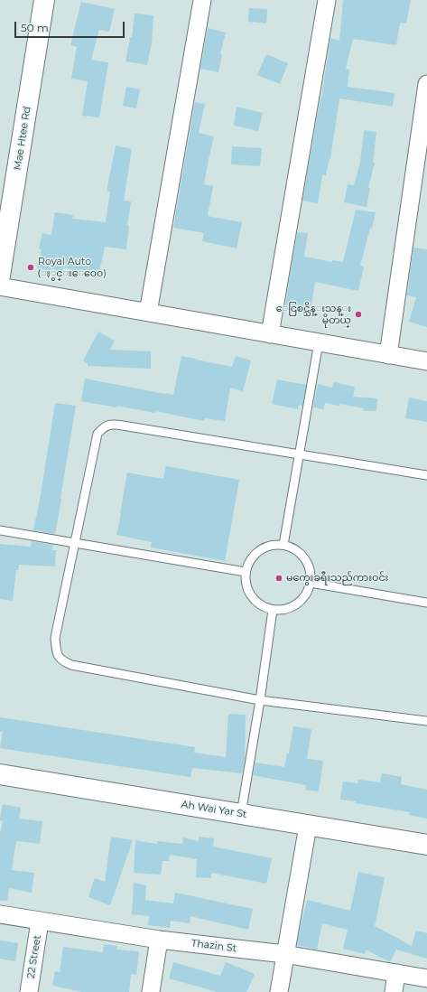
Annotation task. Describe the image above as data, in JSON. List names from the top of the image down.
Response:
{
  "streets": {
    "street": [
      "Mae Htee Rd",
      "Ah Wai Yar St",
      "Thazin St",
      "22 Street"
    ]
  },
  "crossings": [
    ["Thazin St", "22 Street"]
  ],
  "places": ["Royal Auto (ႏွင္းေ၀ေ၀)", "ေငြစင္သိန္းသန္း မိုတယ္", "မကွေးခရီးသည်ကားဝင်း"],
  "scale_bar": "50 m"
}
